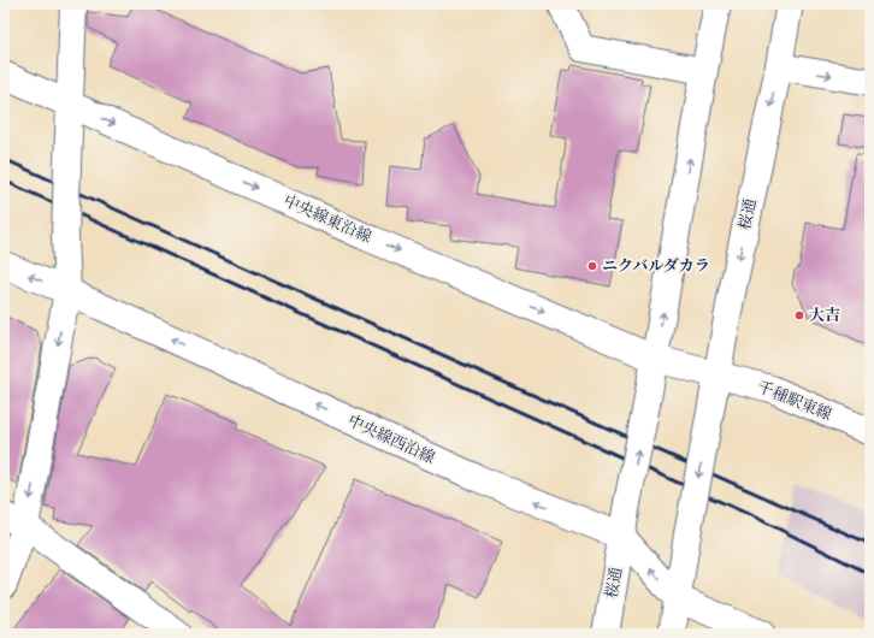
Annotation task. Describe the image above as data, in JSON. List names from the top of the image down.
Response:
{
  "streets": {
    "street": [
      "桜通",
      "中央線東沿線",
      "千種駅東線",
      "中央線西沿線"
    ]
  },
  "crossings": [
    ["桜通", "中央線東沿線"],
    ["桜通", "千種駅東線"],
    ["桜通", "中央線西沿線"],
    ["中央線東沿線", "千種駅東線"]
  ],
  "one_way": ["中央線東沿線", "中央線西沿線"],
  "places": ["ニクバルダカラ", "大吉"]
}
